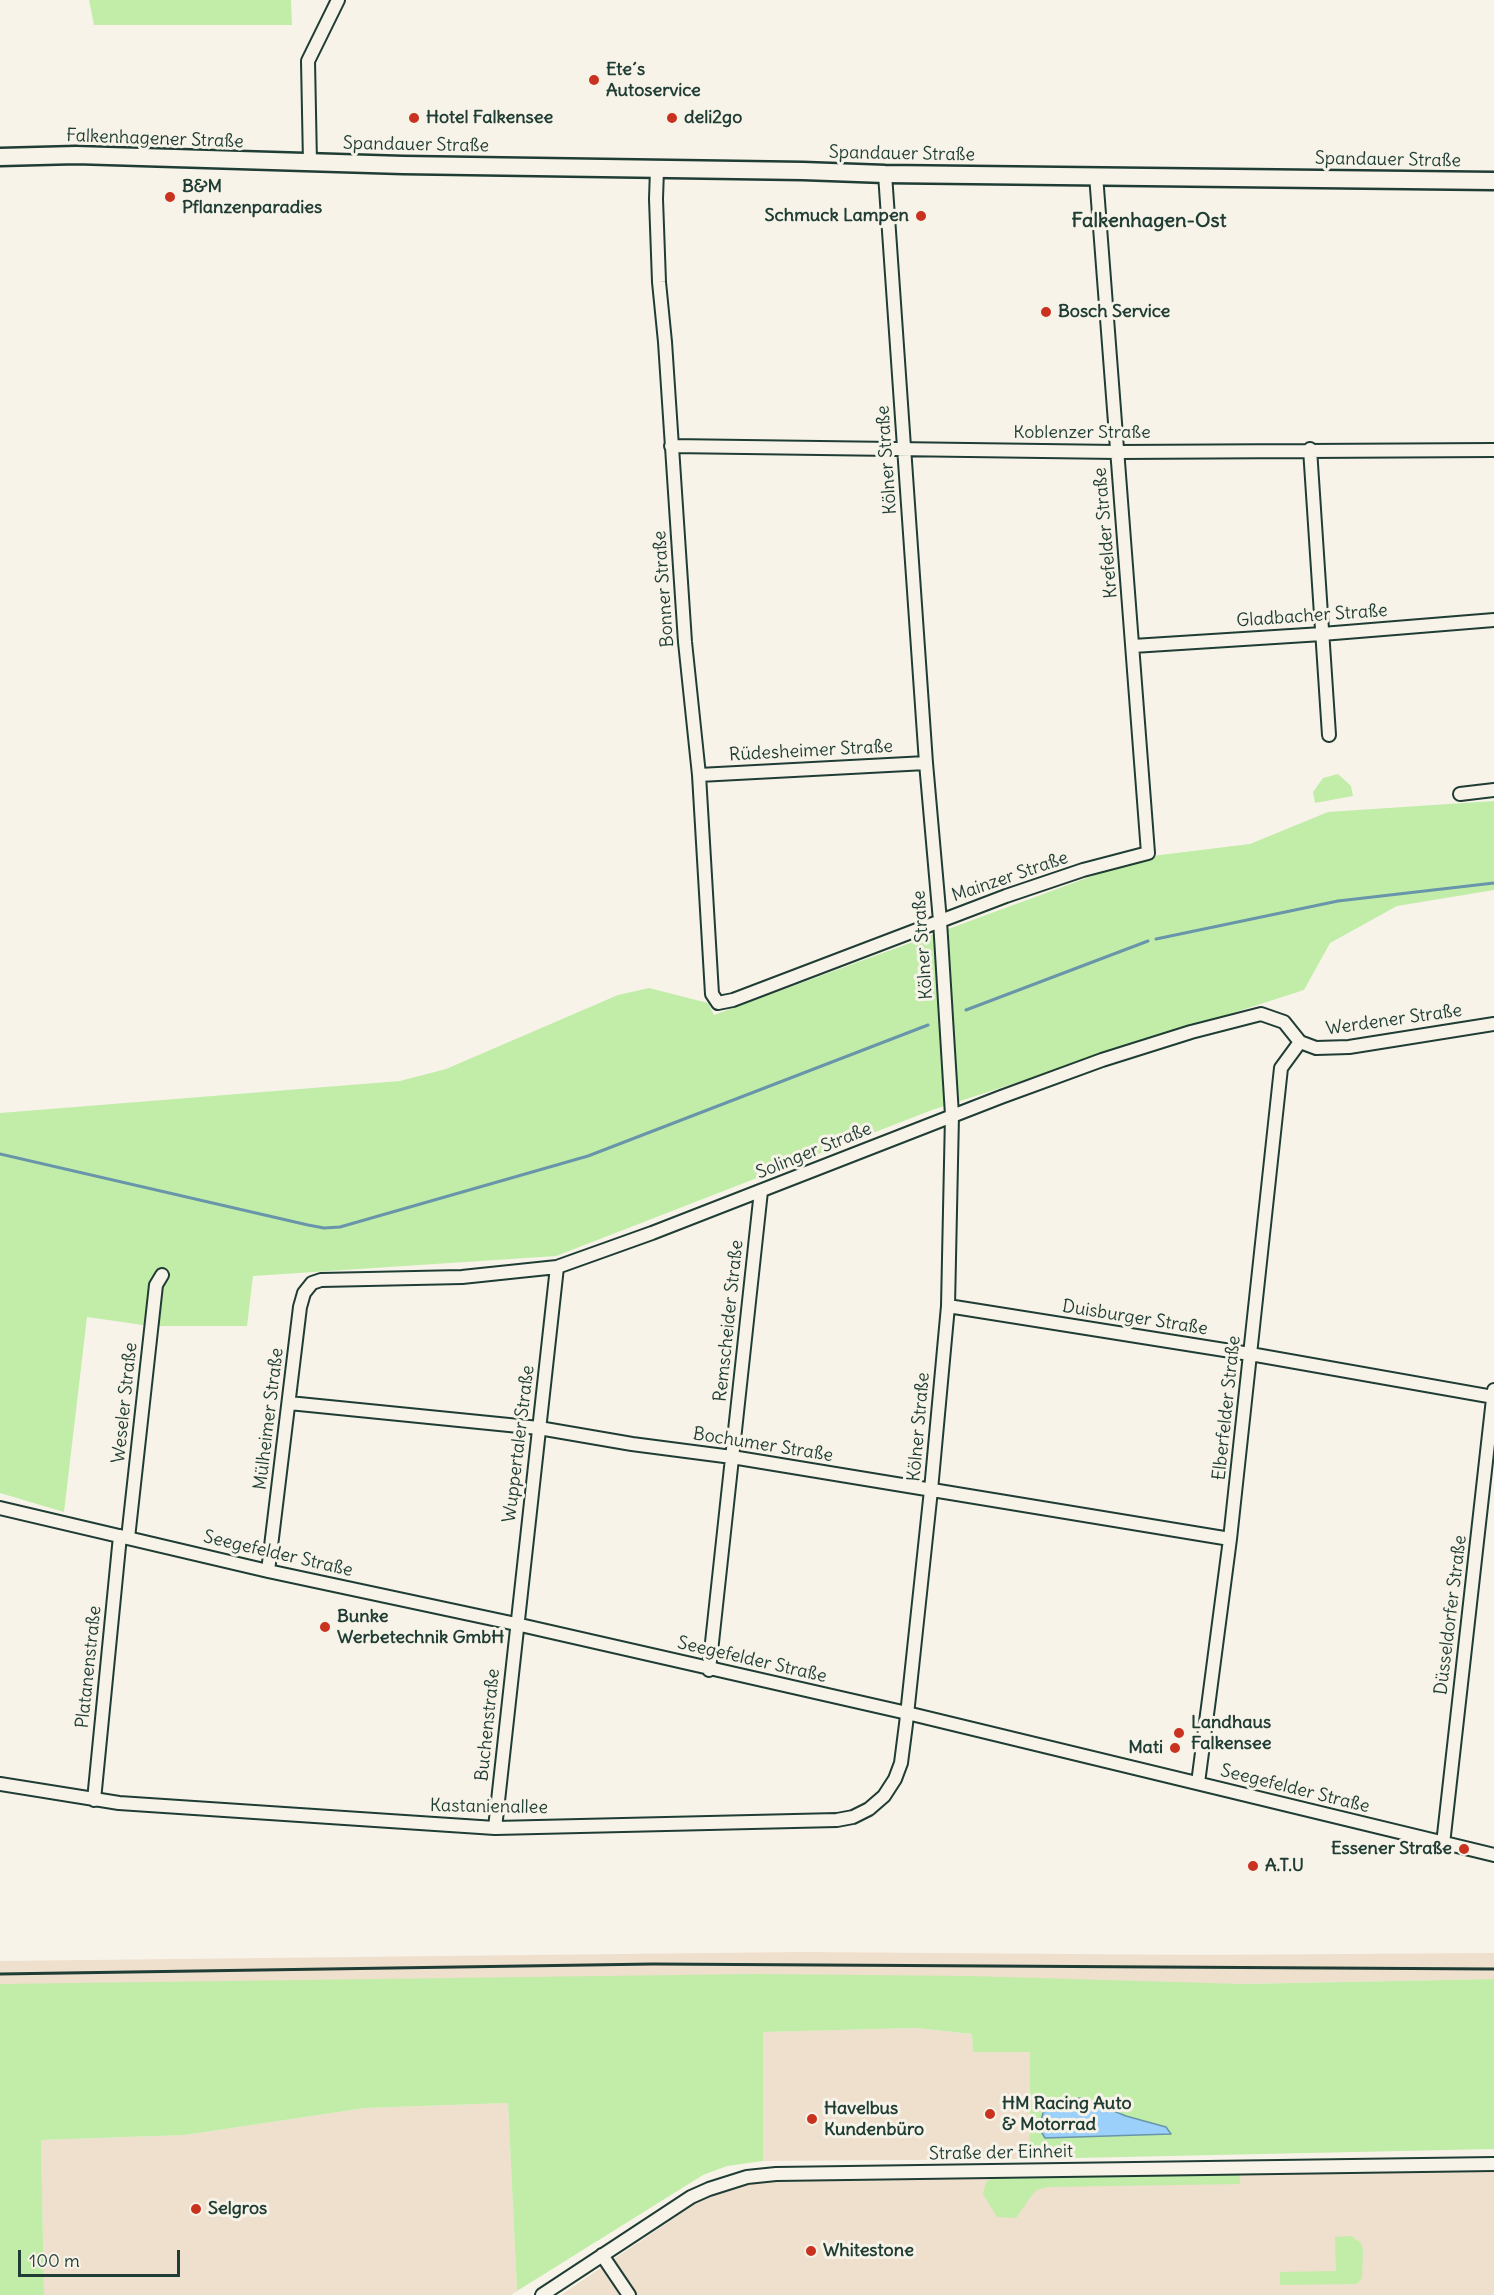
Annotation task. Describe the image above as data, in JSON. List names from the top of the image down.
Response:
{
  "streets": {
    "main road": ["Falkenhagener Straße", "Spandauer Straße"],
    "street": [
      "Koblenzer Straße",
      "Kölner Straße",
      "Krefelder Straße",
      "Bonner Straße",
      "Gladbacher Straße",
      "Rüdesheimer Straße",
      "Mainzer Straße",
      "Werdener Straße",
      "Solinger Straße",
      "Duisburger Straße",
      "Remscheider Straße",
      "Weseler Straße",
      "Elberfelder Straße",
      "Mülheimer Straße",
      "Wuppertaler Straße",
      "Bochumer Straße",
      "Seegefelder Straße",
      "Düsseldorfer Straße",
      "Platanenstraße",
      "Buchenstraße",
      "Kastanienallee",
      "Straße der Einheit"
    ]
  },
  "crossings": [
    ["Falkenhagener Straße", "Spandauer Straße"],
    ["Spandauer Straße", "Kölner Straße"],
    ["Spandauer Straße", "Krefelder Straße"],
    ["Spandauer Straße", "Bonner Straße"],
    ["Koblenzer Straße", "Kölner Straße"],
    ["Koblenzer Straße", "Krefelder Straße"],
    ["Koblenzer Straße", "Bonner Straße"],
    ["Kölner Straße", "Rüdesheimer Straße"],
    ["Kölner Straße", "Mainzer Straße"],
    ["Kölner Straße", "Solinger Straße"],
    ["Kölner Straße", "Duisburger Straße"],
    ["Kölner Straße", "Bochumer Straße"],
    ["Kölner Straße", "Seegefelder Straße"],
    ["Kölner Straße", "Kastanienallee"],
    ["Krefelder Straße", "Gladbacher Straße"],
    ["Krefelder Straße", "Mainzer Straße"],
    ["Bonner Straße", "Rüdesheimer Straße"],
    ["Bonner Straße", "Mainzer Straße"],
    ["Werdener Straße", "Solinger Straße"],
    ["Werdener Straße", "Elberfelder Straße"],
    ["Solinger Straße", "Remscheider Straße"],
    ["Solinger Straße", "Elberfelder Straße"],
    ["Solinger Straße", "Mülheimer Straße"],
    ["Solinger Straße", "Wuppertaler Straße"],
    ["Duisburger Straße", "Elberfelder Straße"],
    ["Duisburger Straße", "Düsseldorfer Straße"],
    ["Remscheider Straße", "Bochumer Straße"],
    ["Remscheider Straße", "Seegefelder Straße"],
    ["Weseler Straße", "Seegefelder Straße"],
    ["Weseler Straße", "Platanenstraße"],
    ["Elberfelder Straße", "Bochumer Straße"],
    ["Elberfelder Straße", "Seegefelder Straße"],
    ["Mülheimer Straße", "Bochumer Straße"],
    ["Mülheimer Straße", "Seegefelder Straße"],
    ["Wuppertaler Straße", "Bochumer Straße"],
    ["Wuppertaler Straße", "Seegefelder Straße"],
    ["Wuppertaler Straße", "Buchenstraße"],
    ["Seegefelder Straße", "Düsseldorfer Straße"],
    ["Seegefelder Straße", "Platanenstraße"],
    ["Seegefelder Straße", "Buchenstraße"],
    ["Seegefelder Straße", "Kastanienallee"],
    ["Platanenstraße", "Kastanienallee"],
    ["Buchenstraße", "Kastanienallee"]
  ],
  "districts": ["Falkenhagen-Ost"],
  "places": [
    "Ete´s Autoservice",
    "Hotel Falkensee",
    "deli2go",
    "B&M Pflanzenparadies",
    "Schmuck Lampen",
    "Bosch Service",
    "Bunke Werbetechnik GmbH",
    "Landhaus Falkensee",
    "Mati",
    "Essener Straße",
    "A.T.U",
    "HM Racing Auto & Motorrad",
    "Havelbus Kundenbüro",
    "Selgros",
    "Whitestone"
  ],
  "scale_bar": "100 m"
}
